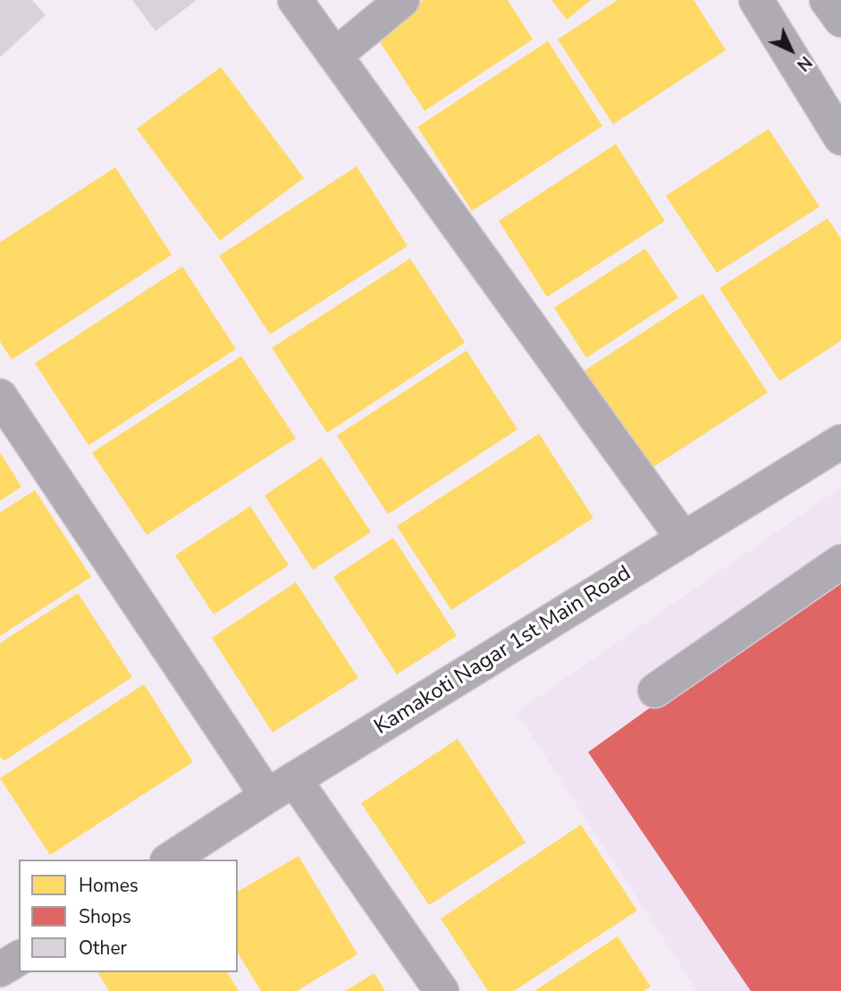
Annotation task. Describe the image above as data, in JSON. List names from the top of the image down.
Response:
{
  "streets": {
    "street": ["Kamakoti Nagar 1st Main Road"]
  },
  "legend": ["Homes", "Shops", "Other"],
  "north": "bottom right"
}
